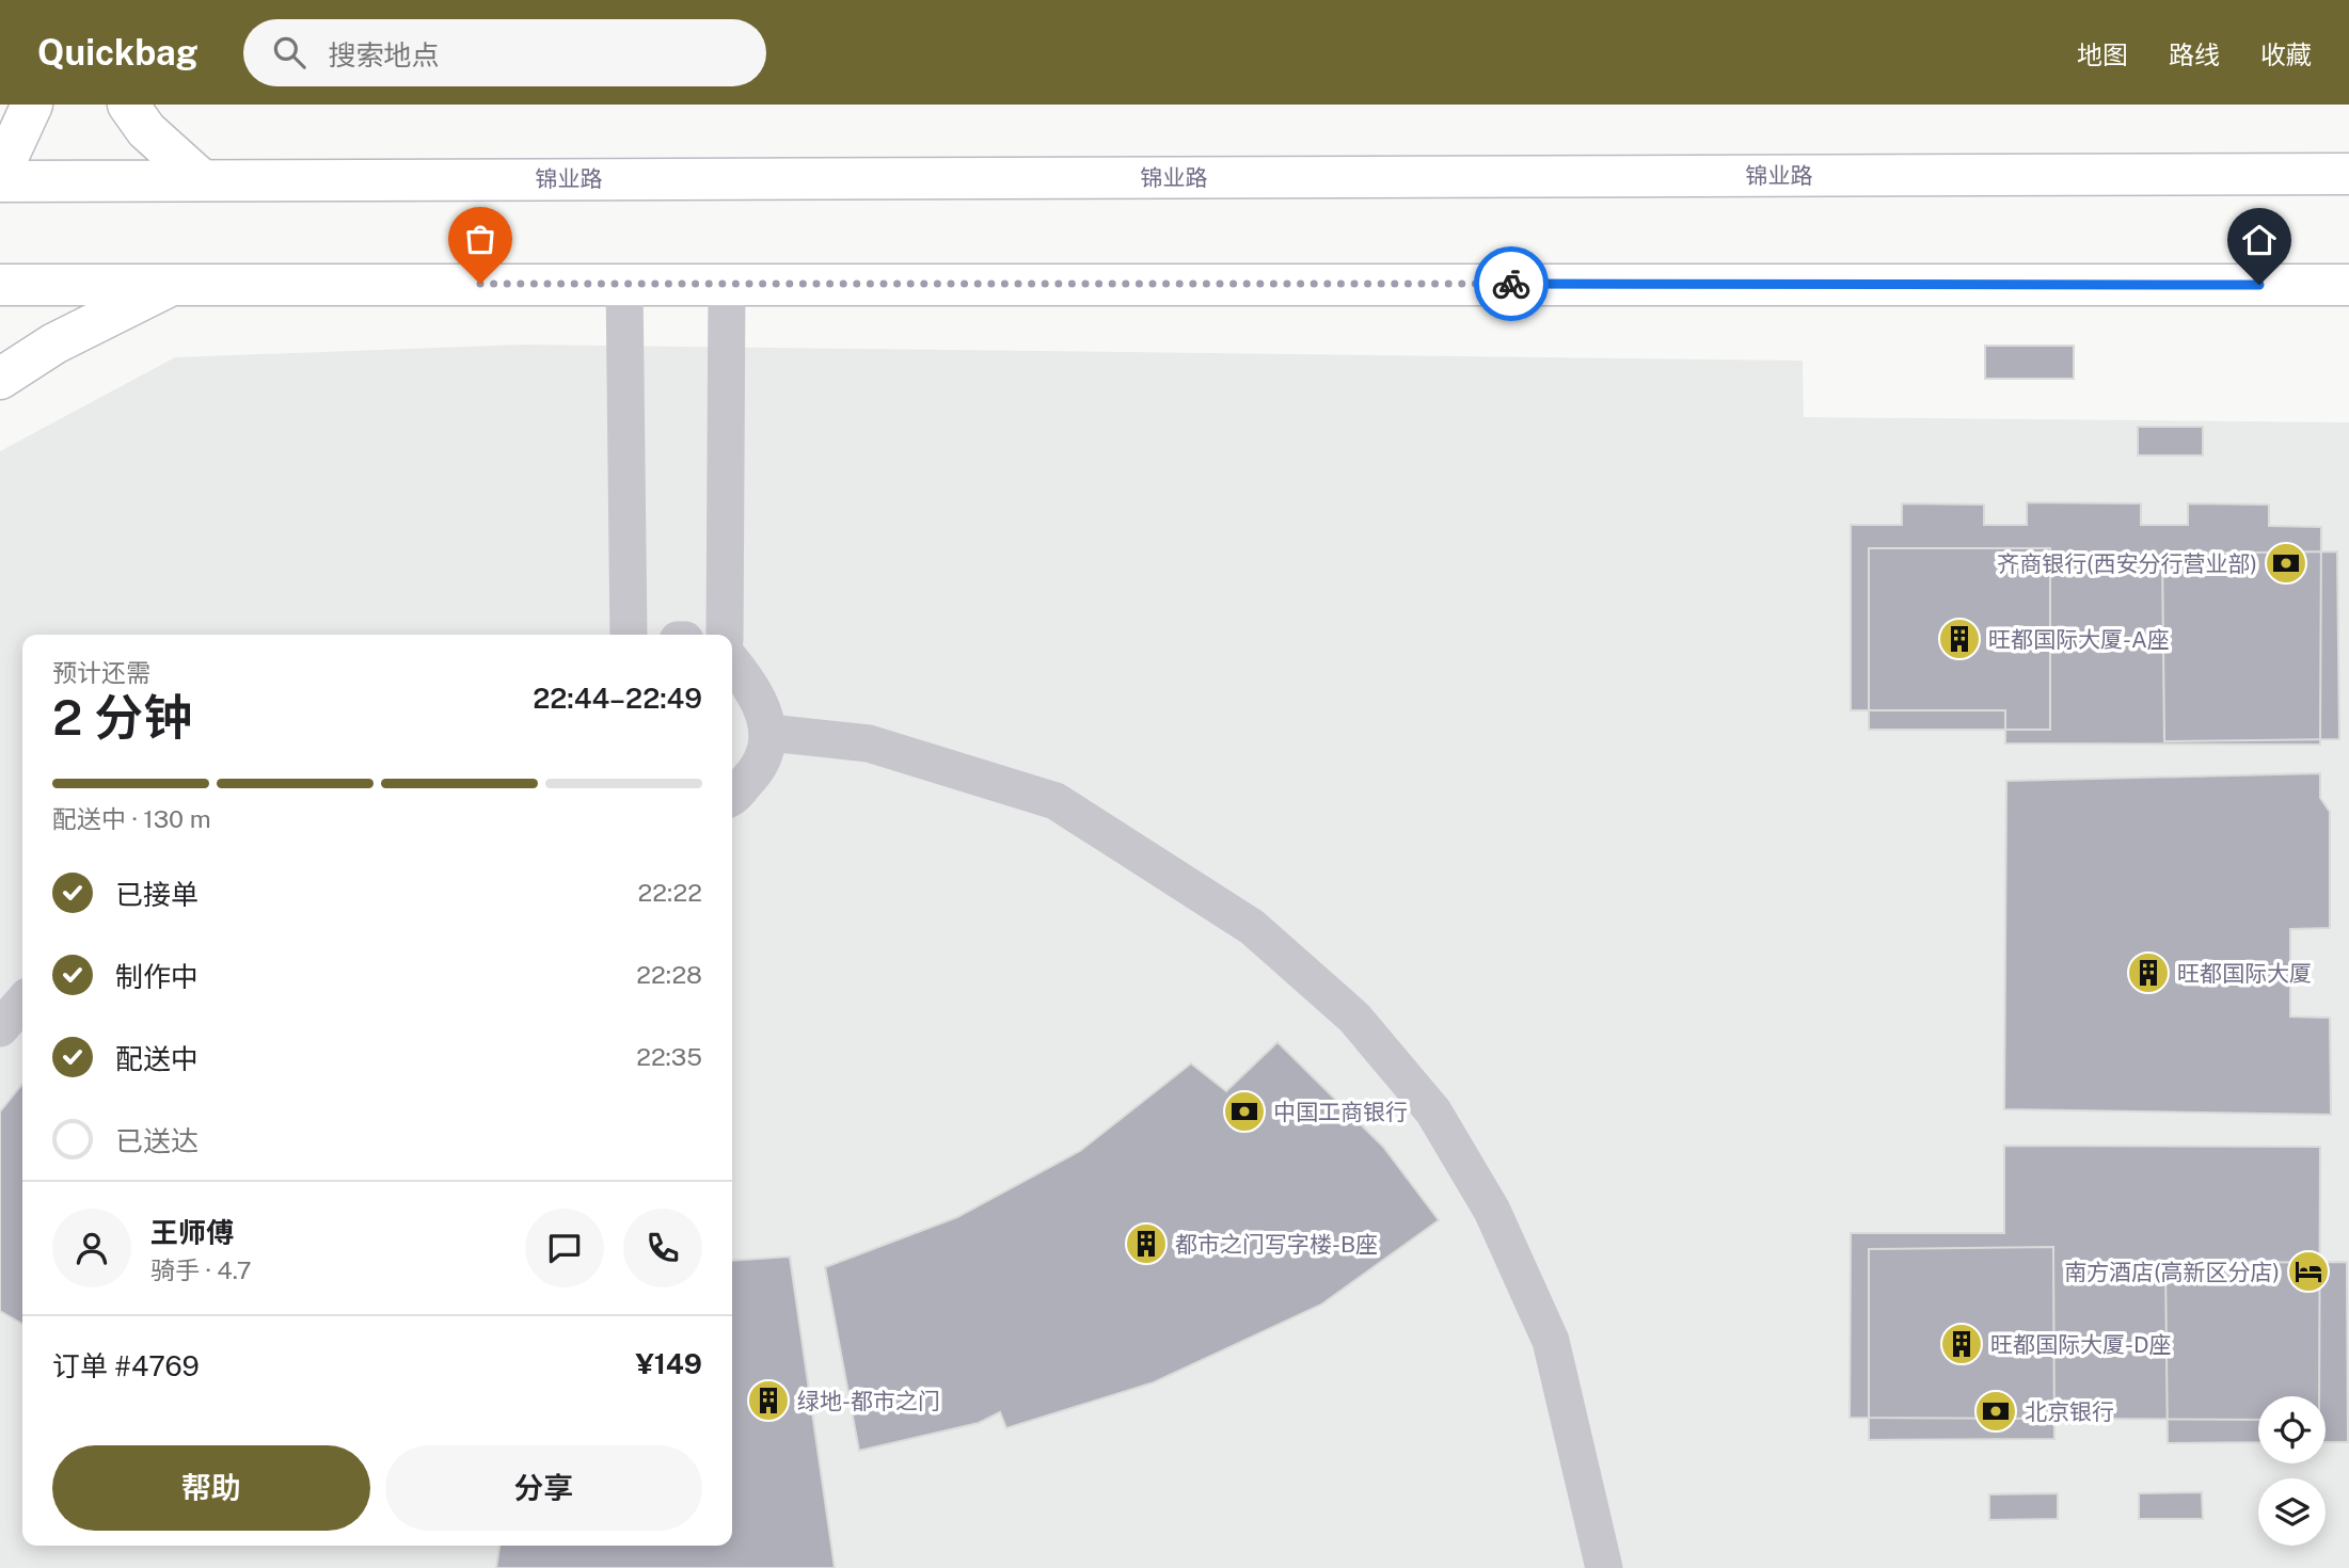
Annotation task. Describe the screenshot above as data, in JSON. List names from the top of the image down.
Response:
{
  "streets": {
    "main road": ["锦业路"]
  },
  "places": {
    "bank": ["齐商银行(西安分行营业部)", "中国工商银行", "北京银行"],
    "building": [
      "旺都国际大厦-A座",
      "旺都国际大厦",
      "都市之门写字楼-B座",
      "旺都国际大厦-D座",
      "绿地-都市之门"
    ],
    "hotel": ["南方酒店(高新区分店)"]
  },
  "page": {
    "header": "Quickbag",
    "search": "搜索地点",
    "nav": ["地图", "路线", "收藏"],
    "heading": ["2 分钟", "预计还需", "22:44–22:49"],
    "panel": [
      "王师傅",
      "骑手 · 4.7",
      "订单 #4769",
      "¥149"
    ],
    "bar": "配送中 · 130 m",
    "list": [
      ["已接单", "22:22"],
      ["制作中", "22:28"],
      ["配送中", "22:35"],
      "已送达"
    ],
    "buttons": ["帮助", "分享"]
  }
}
